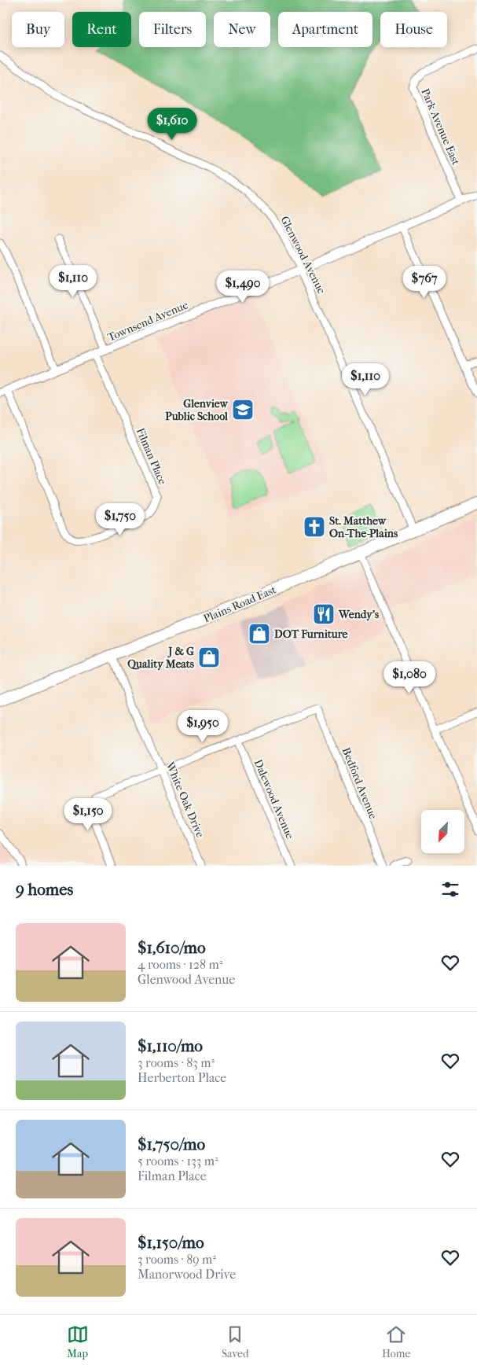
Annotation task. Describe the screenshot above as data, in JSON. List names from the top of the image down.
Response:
{
  "streets": {
    "main road": ["Plains Road East"],
    "street": [
      "Park Avenue East",
      "Glenwood Avenue",
      "Townsend Avenue",
      "Filman Place",
      "Bedford Avenue",
      "Dalewood Avenue",
      "White Oak Drive"
    ]
  },
  "crossings": [
    ["Park Avenue East", "Townsend Avenue"],
    ["Glenwood Avenue", "Townsend Avenue"],
    ["Glenwood Avenue", "Plains Road East"],
    ["Townsend Avenue", "Filman Place"],
    ["Plains Road East", "White Oak Drive"],
    ["Bedford Avenue", "Dalewood Avenue"]
  ],
  "places": {
    "school or university": ["Glenview Public School"],
    "church": ["St. Matthew On-The-Plains"],
    "restaurant": ["Wendy's"],
    "shop": ["DOT Furniture", "J & G Quality Meats"]
  },
  "north": "bottom left",
  "page": {
    "chip": [
      "Buy",
      "Rent",
      "Filters",
      "New",
      "Apartment",
      "House"
    ],
    "price": [
      "$1,610",
      "$1,110",
      "$767",
      "$1,490",
      "$1,110",
      "$1,750",
      "$1,080",
      "$1,950",
      "$1,150"
    ],
    "heading": "9 homes",
    "list": [
      {
        "name": "$1,610/mo",
        "note": "4 rooms · 128 m² · Glenwood Avenue"
      },
      {
        "name": "$1,110/mo",
        "note": "3 rooms · 83 m² · Herberton Place"
      },
      {
        "name": "$1,750/mo",
        "note": "5 rooms · 133 m² · Filman Place"
      },
      {
        "name": "$1,150/mo",
        "note": "3 rooms · 89 m² · Manorwood Drive"
      }
    ],
    "tabs": ["Map", "Saved", "Home"]
  }
}
